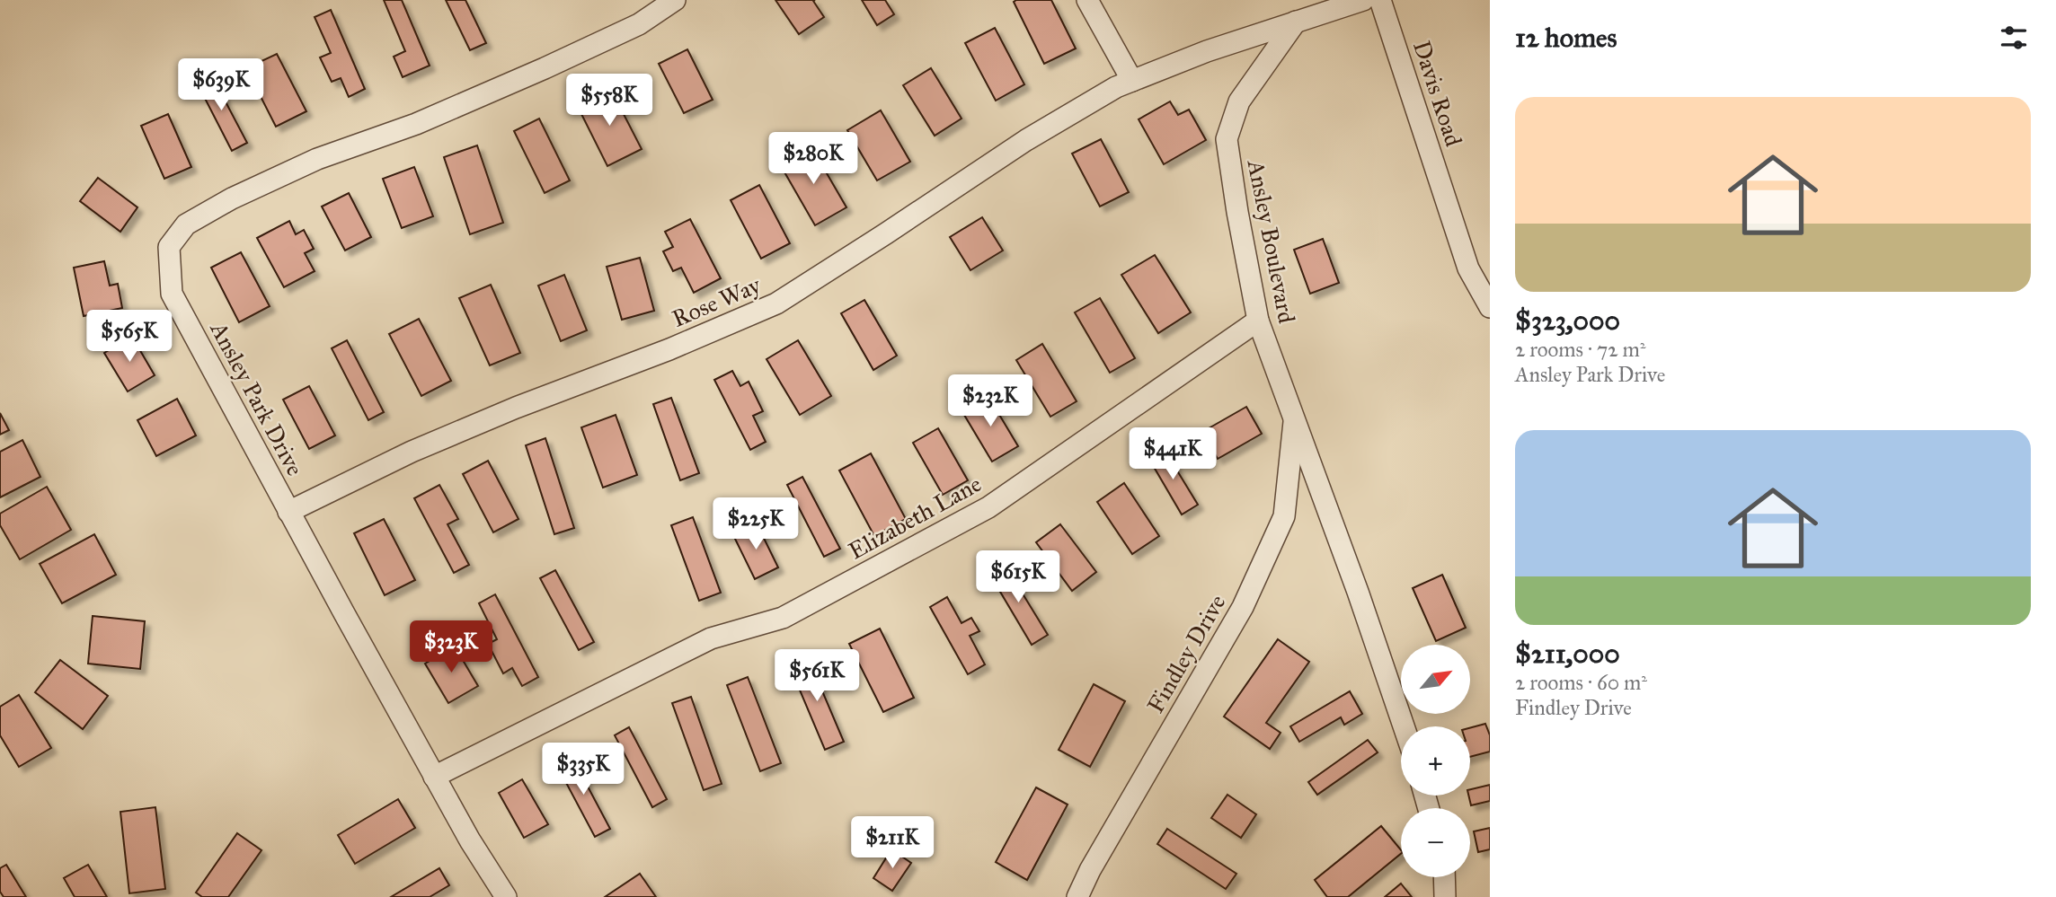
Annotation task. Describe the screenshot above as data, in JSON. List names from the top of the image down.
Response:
{
  "streets": {
    "street": [
      "Davis Road",
      "Ansley Boulevard",
      "Rose Way",
      "Ansley Park Drive",
      "Elizabeth Lane",
      "Findley Drive"
    ]
  },
  "crossings": [
    ["Ansley Boulevard", "Elizabeth Lane"],
    ["Ansley Boulevard", "Findley Drive"],
    ["Rose Way", "Ansley Park Drive"],
    ["Ansley Park Drive", "Elizabeth Lane"]
  ],
  "north": "top right",
  "page": {
    "heading": "12 homes",
    "price": [
      "$639K",
      "$558K",
      "$280K",
      "$565K",
      "$232K",
      "$441K",
      "$225K",
      "$615K",
      "$323K",
      "$561K",
      "$335K",
      "$211K"
    ],
    "list": [
      {
        "name": "$323,000",
        "note": "2 rooms · 72 m² · Ansley Park Drive"
      },
      {
        "name": "$211,000",
        "note": "2 rooms · 60 m² · Findley Drive"
      }
    ],
    "map_buttons": ["+", "−"]
  }
}
